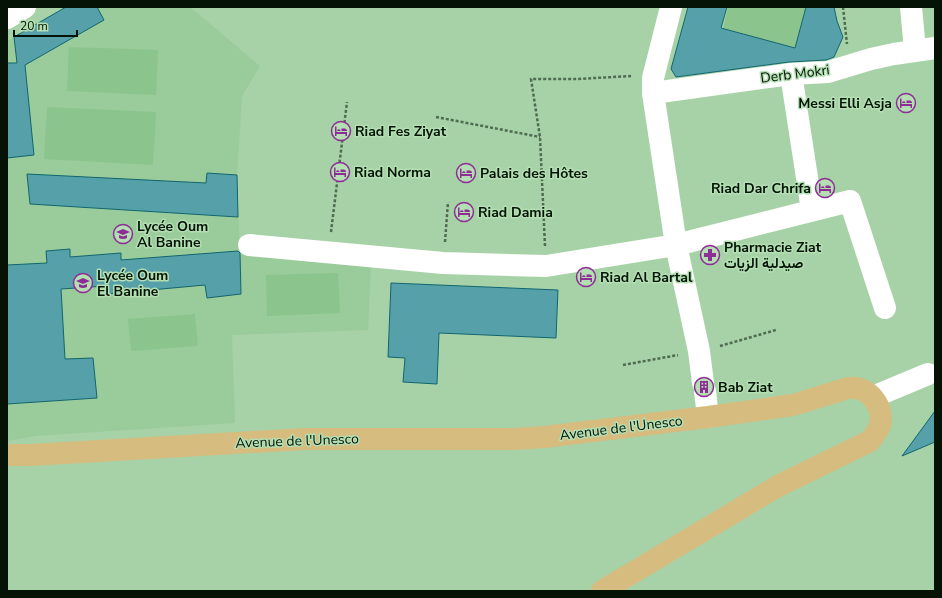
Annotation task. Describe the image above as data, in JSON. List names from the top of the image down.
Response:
{
  "streets": {
    "main road": ["Avenue de l'Unesco"],
    "street": ["Derb Mokri"]
  },
  "places": {
    "hotel": [
      "Messi Elli Asja",
      "Riad Fes Ziyat",
      "Riad Norma",
      "Palais des Hôtes",
      "Riad Dar Chrifa",
      "Riad Damia",
      "Riad Al Bartal"
    ],
    "school or university": ["Lycée Oum Al Banine", "Lycée Oum El Banine"],
    "pharmacy": ["Pharmacie Ziat صيدلية الزيات"],
    "building": ["Bab Ziat"]
  },
  "scale_bar": "20 m"
}
